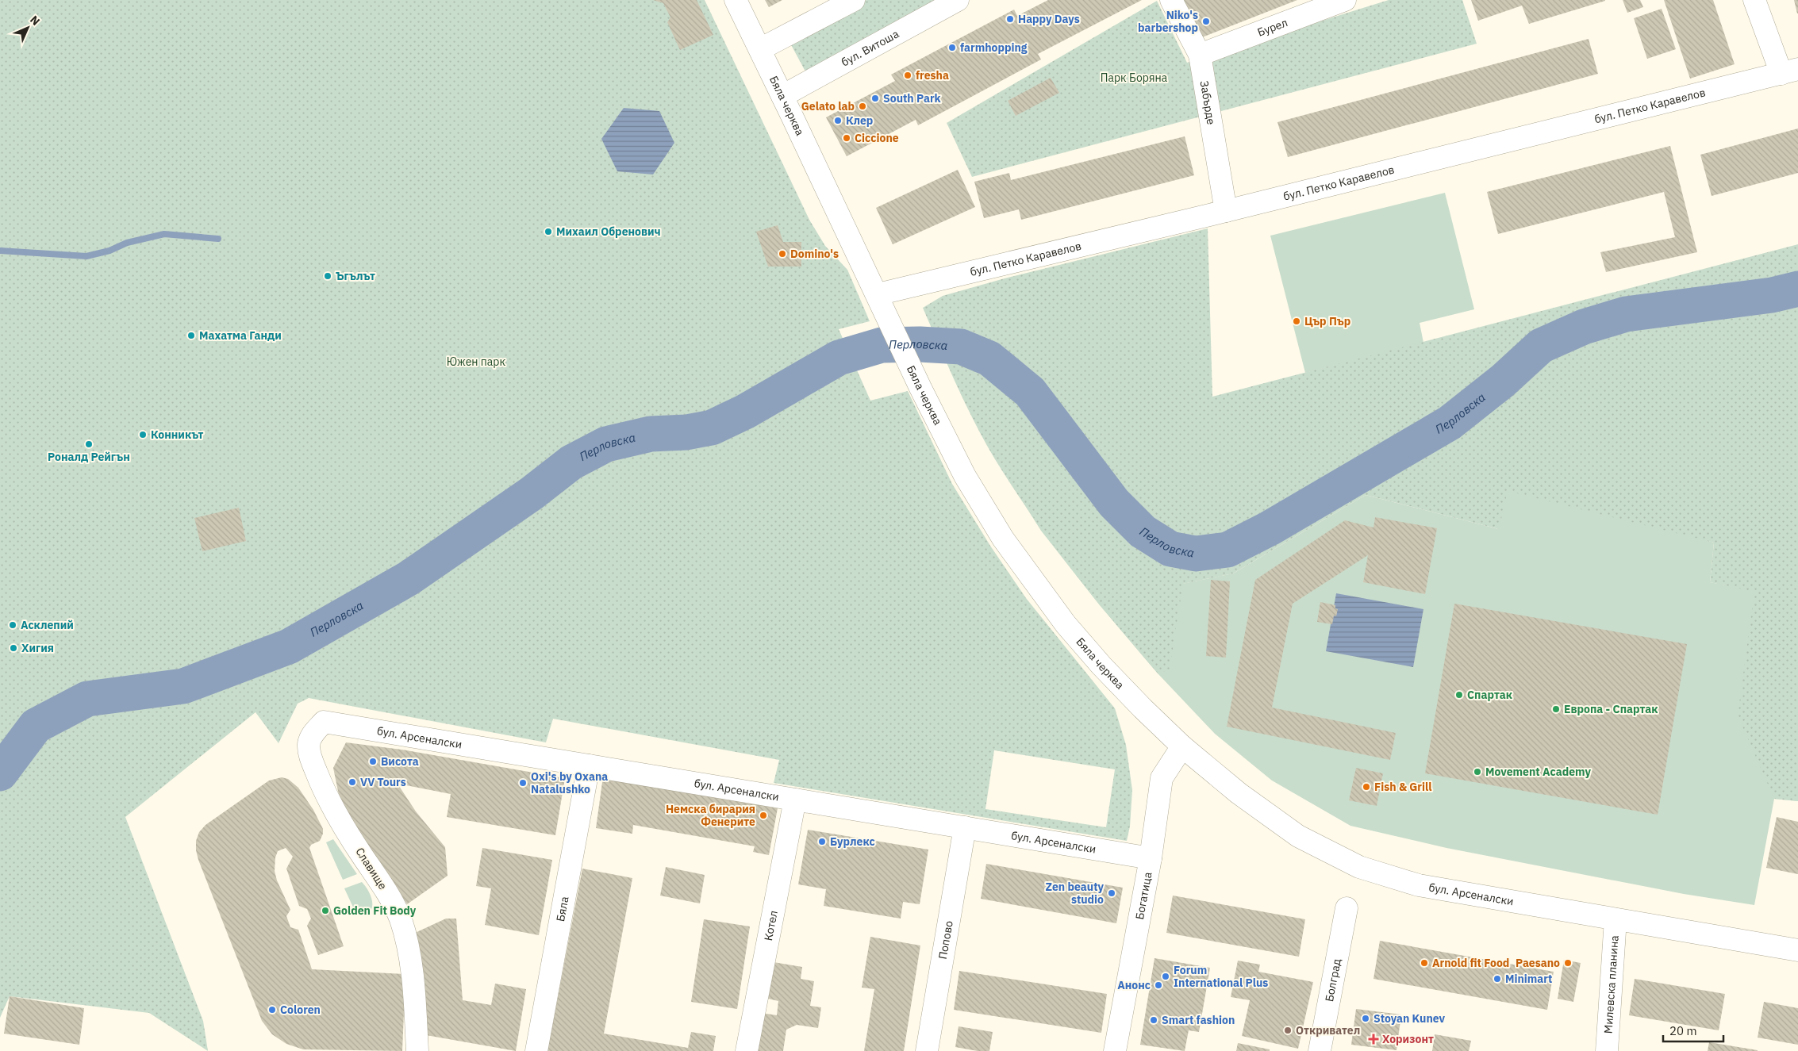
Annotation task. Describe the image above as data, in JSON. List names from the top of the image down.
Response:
{
  "streets": {
    "street": [
      "Бурел",
      "бул. Витоша",
      "Забърде",
      "Бяла черква",
      "бул. Петко Каравелов",
      "бул. Арсеналски",
      "Славище",
      "Богатица",
      "Бяла",
      "Котел",
      "Попово",
      "Болград",
      "Милевска планина"
    ]
  },
  "crossings": [
    ["Бурел", "Забърде"],
    ["бул. Витоша", "Бяла черква"],
    ["Забърде", "бул. Петко Каравелов"],
    ["Бяла черква", "бул. Петко Каравелов"],
    ["Бяла черква", "бул. Арсеналски"],
    ["Бяла черква", "Богатица"],
    ["бул. Арсеналски", "Славище"],
    ["бул. Арсеналски", "Богатица"],
    ["бул. Арсеналски", "Бяла"],
    ["бул. Арсеналски", "Котел"],
    ["бул. Арсеналски", "Попово"],
    ["бул. Арсеналски", "Милевска планина"]
  ],
  "water": ["Перловска"],
  "parks": ["Парк Боряна", "Южен парк"],
  "places": {
    "other": [
      "Happy Days",
      "Niko's barbershop",
      "farmhopping",
      "fresha",
      "South Park",
      "Gelato lab",
      "Клер",
      "Ciccione",
      "Михаил Обренович",
      "Domino's",
      "Ъгълът",
      "Цър Пър",
      "Махатма Ганди",
      "Конникът",
      "Роналд Рейгън",
      "Асклепий",
      "Хигия",
      "Спартак",
      "Европа - Спартак",
      "Висота",
      "Movement Academy",
      "VV Tours",
      "Oxi's by Oxana Natalushko",
      "Fish & Grill",
      "Немска бирария Фенерите",
      "Бурлекс",
      "Zen beauty studio",
      "Golden Fit Body",
      "Arnold fit Food",
      "Paesano",
      "Forum International Plus",
      "Minimart",
      "Анонс",
      "Coloren",
      "Stoyan Kunev",
      "Smart fashion",
      "Откривател"
    ],
    "health": ["Хоризонт"]
  },
  "scale_bar": "20 m",
  "north": "top right"
}
